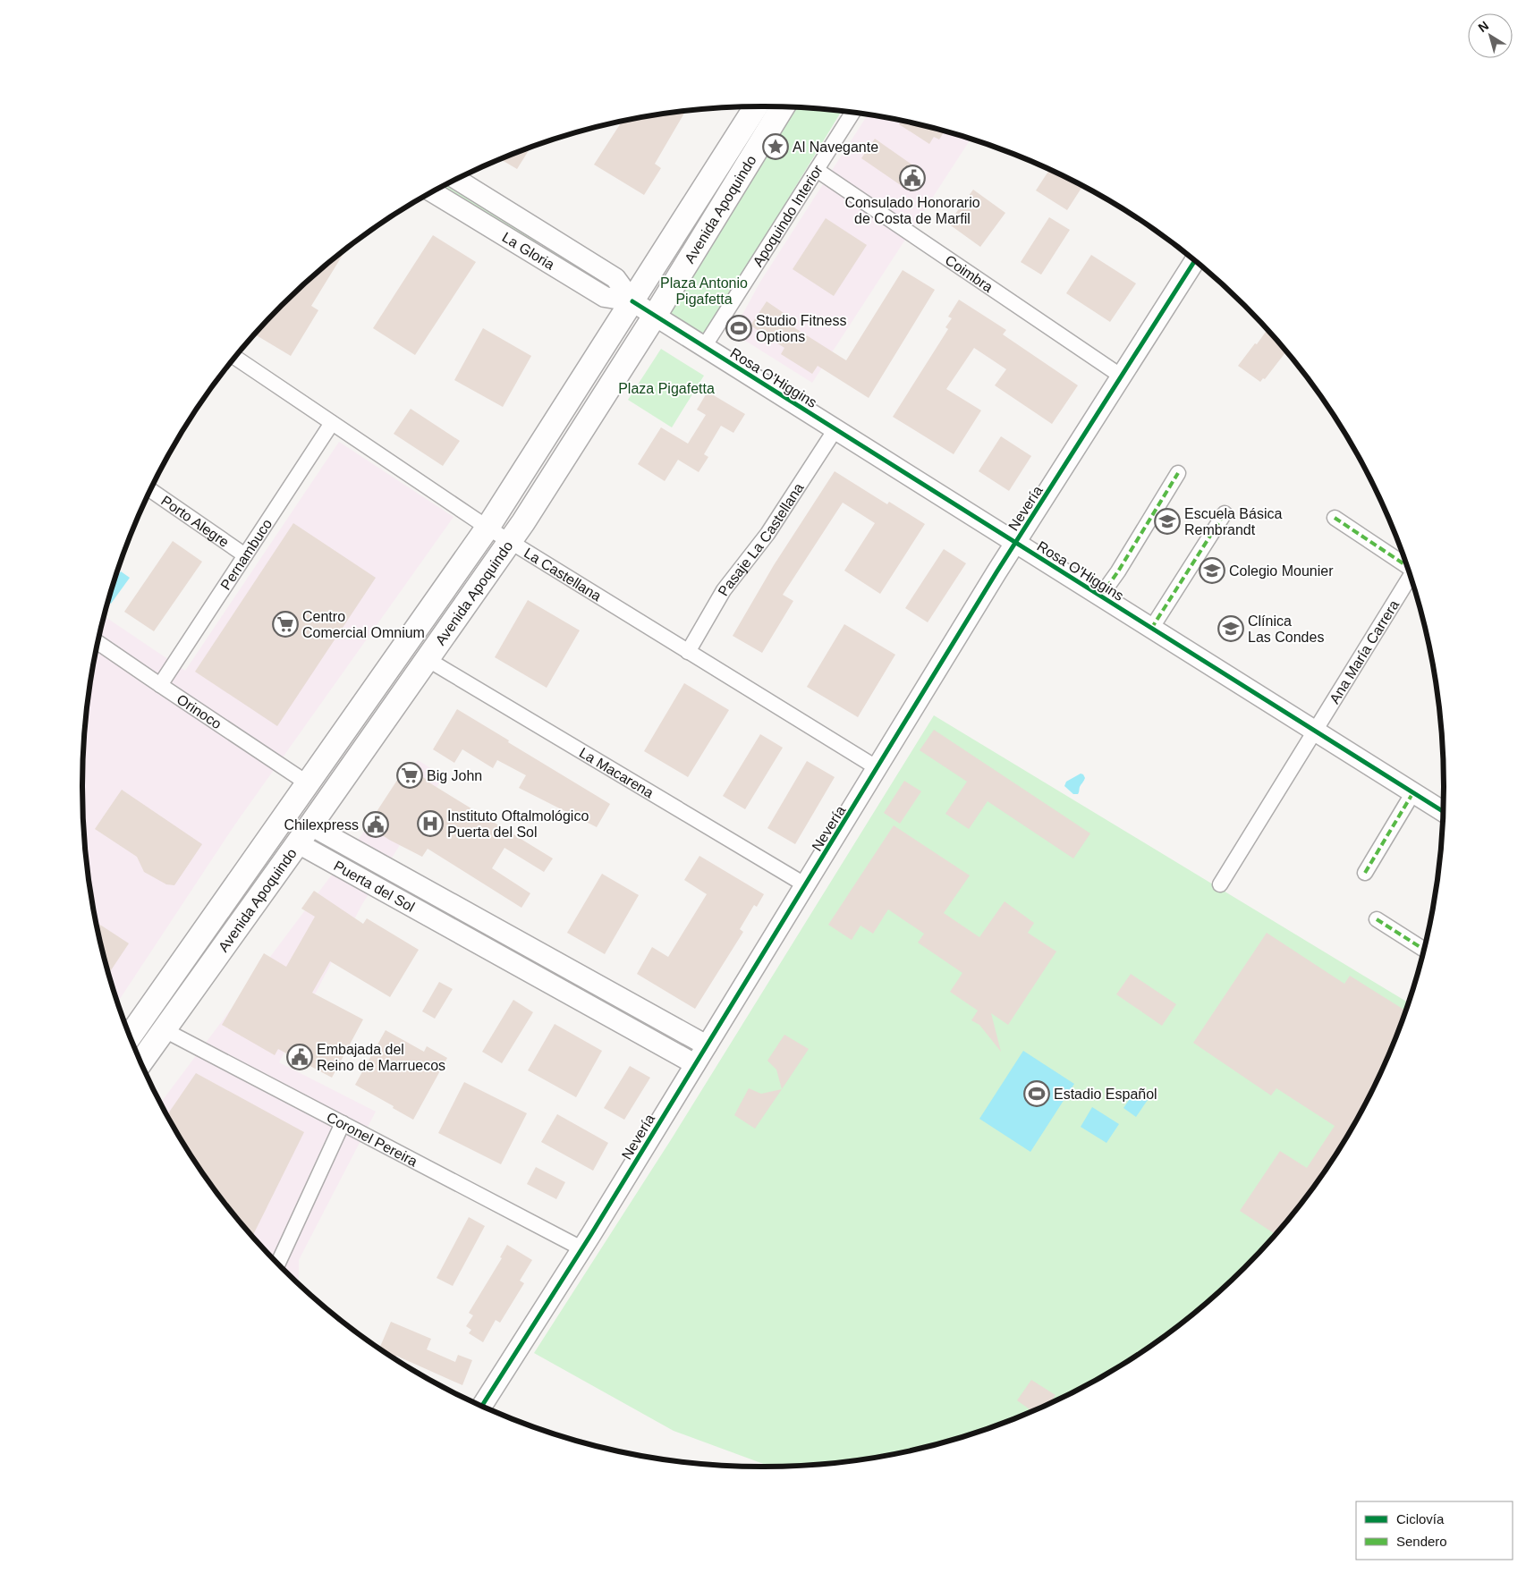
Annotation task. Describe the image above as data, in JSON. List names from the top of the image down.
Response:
{
  "streets": {
    "main road": ["Avenida Apoquindo"],
    "street": [
      "Apoquindo Interior",
      "La Gloria",
      "Coimbra",
      "Rosa O'Higgins",
      "Nevería",
      "Porto Alegre",
      "Pasaje La Castellana",
      "Pernambuco",
      "La Castellana",
      "Ana María Carrera",
      "Orinoco",
      "La Macarena",
      "Puerta del Sol",
      "Coronel Pereira"
    ]
  },
  "crossings": [
    ["Avenida Apoquindo", "La Gloria"],
    ["Avenida Apoquindo", "Rosa O'Higgins"],
    ["Avenida Apoquindo", "La Castellana"],
    ["Avenida Apoquindo", "Orinoco"],
    ["Avenida Apoquindo", "La Macarena"],
    ["Avenida Apoquindo", "Puerta del Sol"],
    ["Avenida Apoquindo", "Coronel Pereira"],
    ["Apoquindo Interior", "Coimbra"],
    ["Apoquindo Interior", "Rosa O'Higgins"],
    ["La Gloria", "Rosa O'Higgins"],
    ["Coimbra", "Nevería"],
    ["Rosa O'Higgins", "Nevería"],
    ["Rosa O'Higgins", "Pasaje La Castellana"],
    ["Rosa O'Higgins", "Ana María Carrera"],
    ["Nevería", "La Castellana"],
    ["Nevería", "La Macarena"],
    ["Nevería", "Puerta del Sol"],
    ["Nevería", "Coronel Pereira"],
    ["Porto Alegre", "Pernambuco"],
    ["Pasaje La Castellana", "La Castellana"],
    ["Pernambuco", "La Castellana"],
    ["Pernambuco", "Orinoco"]
  ],
  "parks": ["Plaza Antonio Pigafetta", "Plaza Pigafetta"],
  "places": {
    "place": ["Al Navegante"],
    "public building": ["Consulado Honorario de Costa de Marfil", "Chilexpress", "Embajada del Reino de Marruecos"],
    "sports": ["Studio Fitness Options", "Estadio Español"],
    "school or university": ["Escuela Básica Rembrandt", "Colegio Mounier", "Clínica Las Condes"],
    "supermarket": ["Centro Comercial Omnium", "Big John"],
    "hospital": ["Instituto Oftalmológico Puerta del Sol"]
  },
  "legend": ["Ciclovía", "Sendero"],
  "north": "top left"
}
